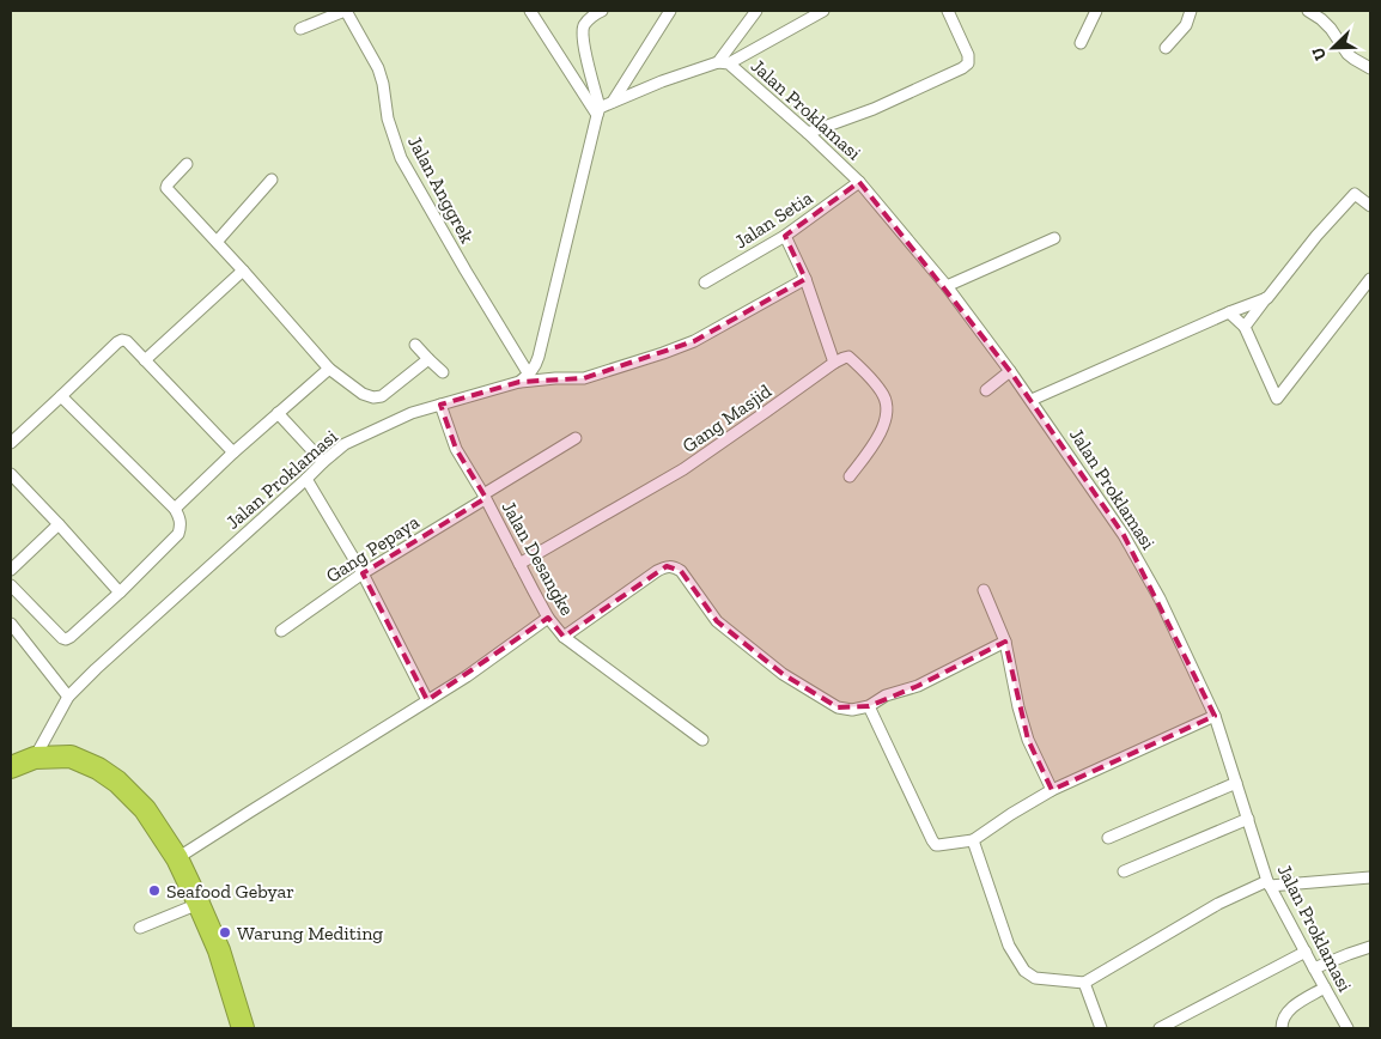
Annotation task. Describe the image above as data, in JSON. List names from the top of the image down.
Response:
{
  "streets": {
    "street": [
      "Jalan Proklamasi",
      "Jalan Anggrek",
      "Jalan Setia",
      "Gang Masjid",
      "Gang Pepaya",
      "Jalan Desangke"
    ]
  },
  "crossings": [
    ["Jalan Proklamasi", "Jalan Anggrek"],
    ["Jalan Proklamasi", "Jalan Setia"],
    ["Jalan Proklamasi", "Jalan Desangke"],
    ["Gang Masjid", "Jalan Desangke"],
    ["Gang Pepaya", "Jalan Desangke"]
  ],
  "places": ["Seafood Gebyar", "Warung Mediting"],
  "north": "bottom left"
}
